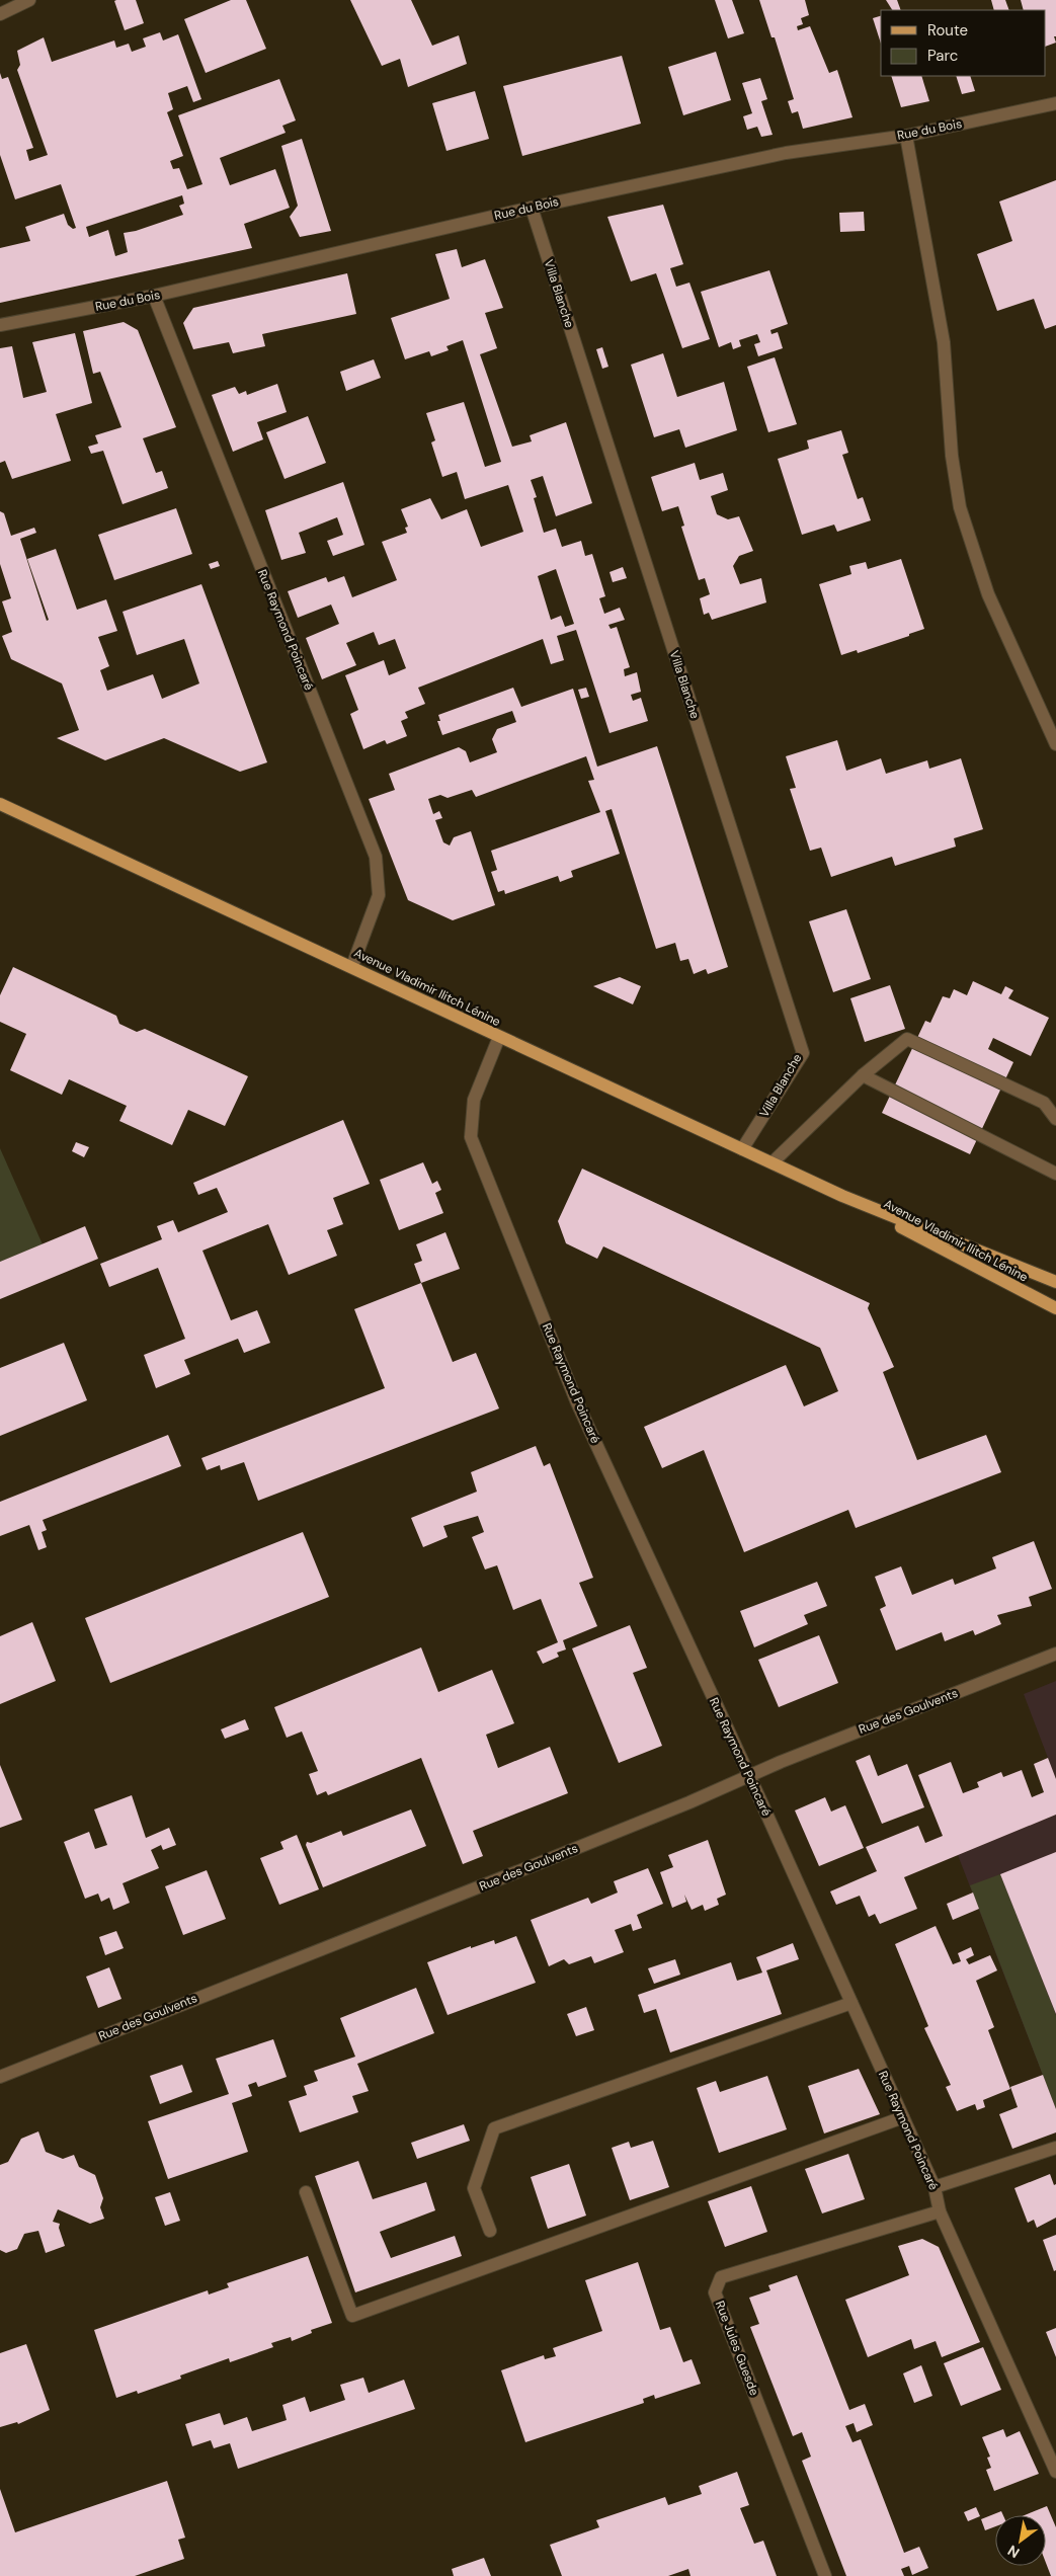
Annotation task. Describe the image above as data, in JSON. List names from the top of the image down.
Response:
{
  "streets": {
    "main road": ["Avenue Vladimir Ilitch Lénine"],
    "street": [
      "Rue du Bois",
      "Villa Blanche",
      "Rue Raymond Poincaré",
      "Rue des Goulvents",
      "Rue Jules Guesde"
    ]
  },
  "crossings": [
    ["Rue du Bois", "Villa Blanche"],
    ["Rue du Bois", "Rue Raymond Poincaré"],
    ["Villa Blanche", "Avenue Vladimir Ilitch Lénine"],
    ["Rue Raymond Poincaré", "Avenue Vladimir Ilitch Lénine"],
    ["Rue Raymond Poincaré", "Rue des Goulvents"],
    ["Rue Raymond Poincaré", "Rue Jules Guesde"]
  ],
  "legend": ["Route", "Parc"],
  "north": "bottom left"
}
